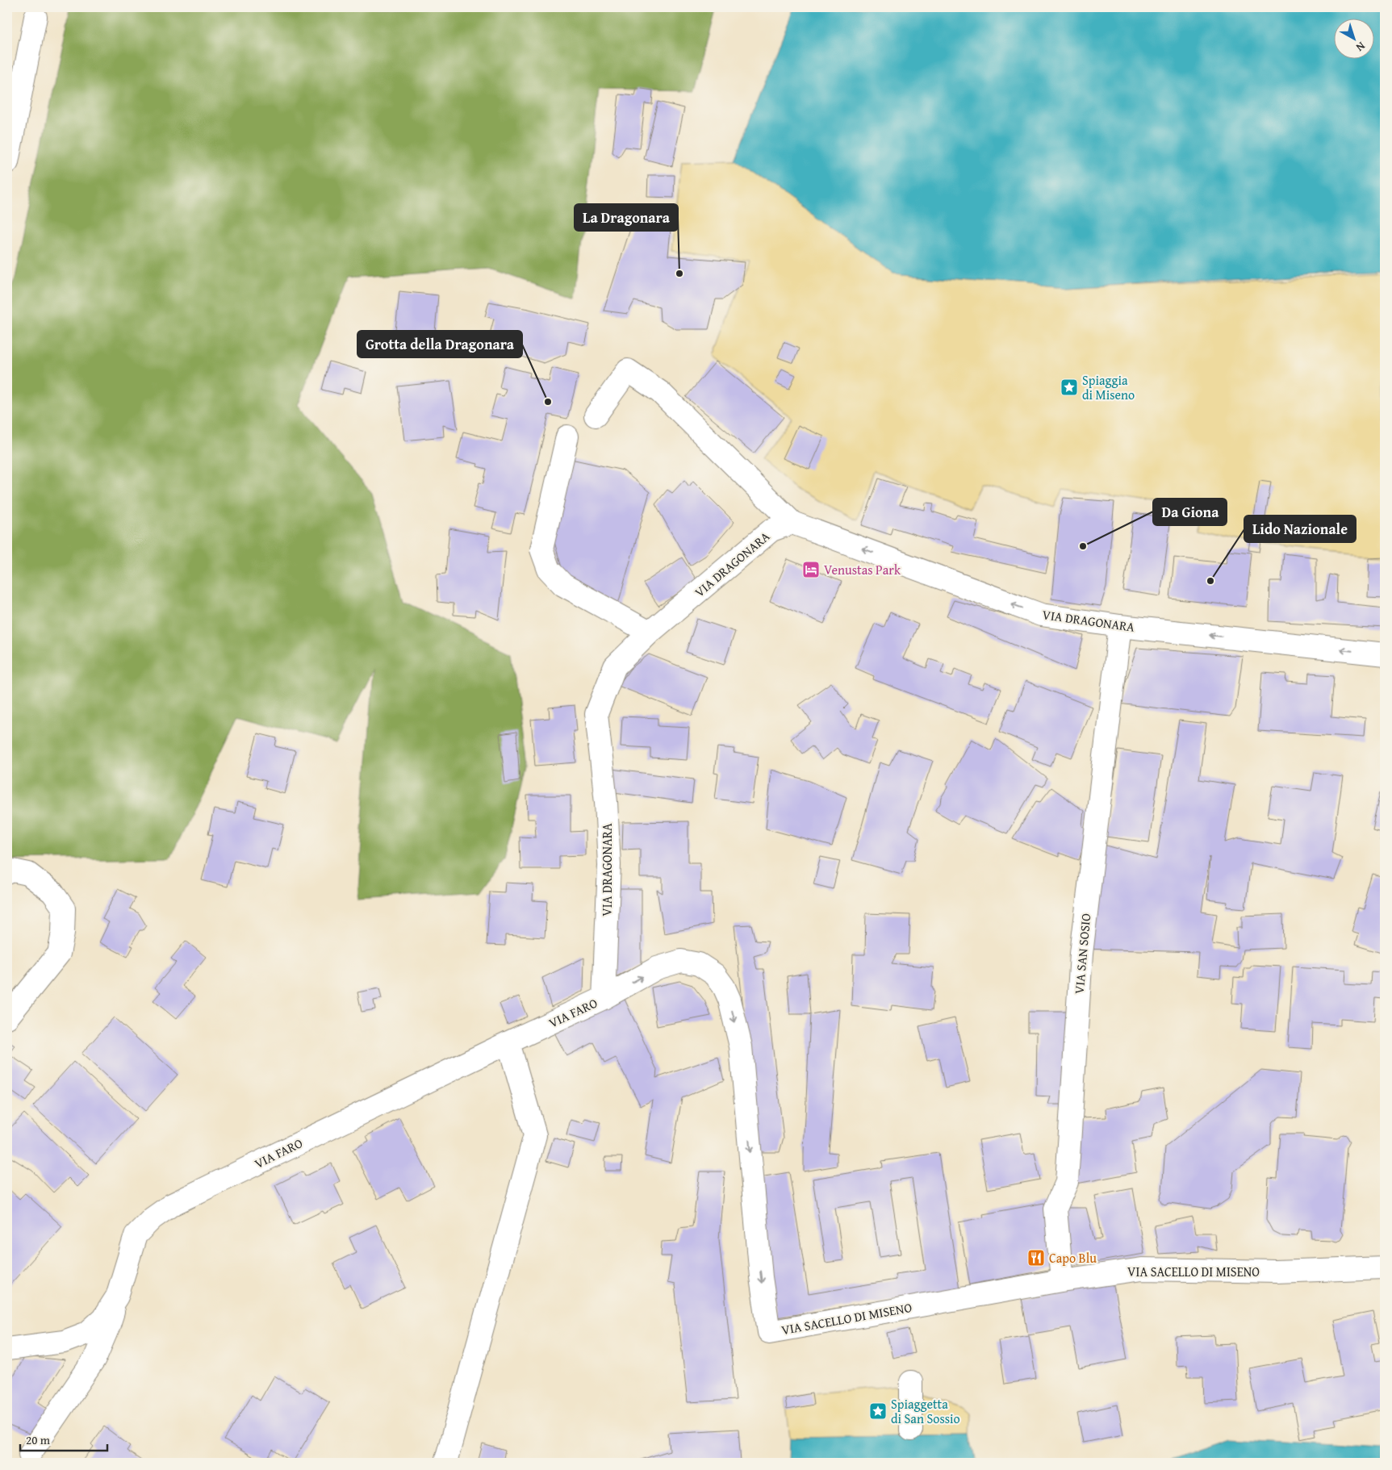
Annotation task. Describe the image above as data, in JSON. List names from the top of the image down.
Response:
{
  "streets": {
    "street": [
      "VIA DRAGONARA",
      "VIA SAN SOSIO",
      "VIA FARO",
      "VIA SACELLO DI MISENO"
    ]
  },
  "crossings": [
    ["VIA DRAGONARA", "VIA SAN SOSIO"],
    ["VIA DRAGONARA", "VIA FARO"],
    ["VIA DRAGONARA", "VIA SACELLO DI MISENO"],
    ["VIA SAN SOSIO", "VIA SACELLO DI MISENO"],
    ["VIA FARO", "VIA SACELLO DI MISENO"]
  ],
  "one_way": ["VIA DRAGONARA"],
  "places": {
    "other": [
      "La Dragonara",
      "Grotta della Dragonara",
      "Da Giona",
      "Lido Nazionale"
    ],
    "place": ["Spiaggia di Miseno", "Spiaggetta di San Sossio"],
    "hotel": ["Venustas Park"],
    "restaurant": ["Capo Blu"]
  },
  "scale_bar": "20 m",
  "north": "bottom right"
}
